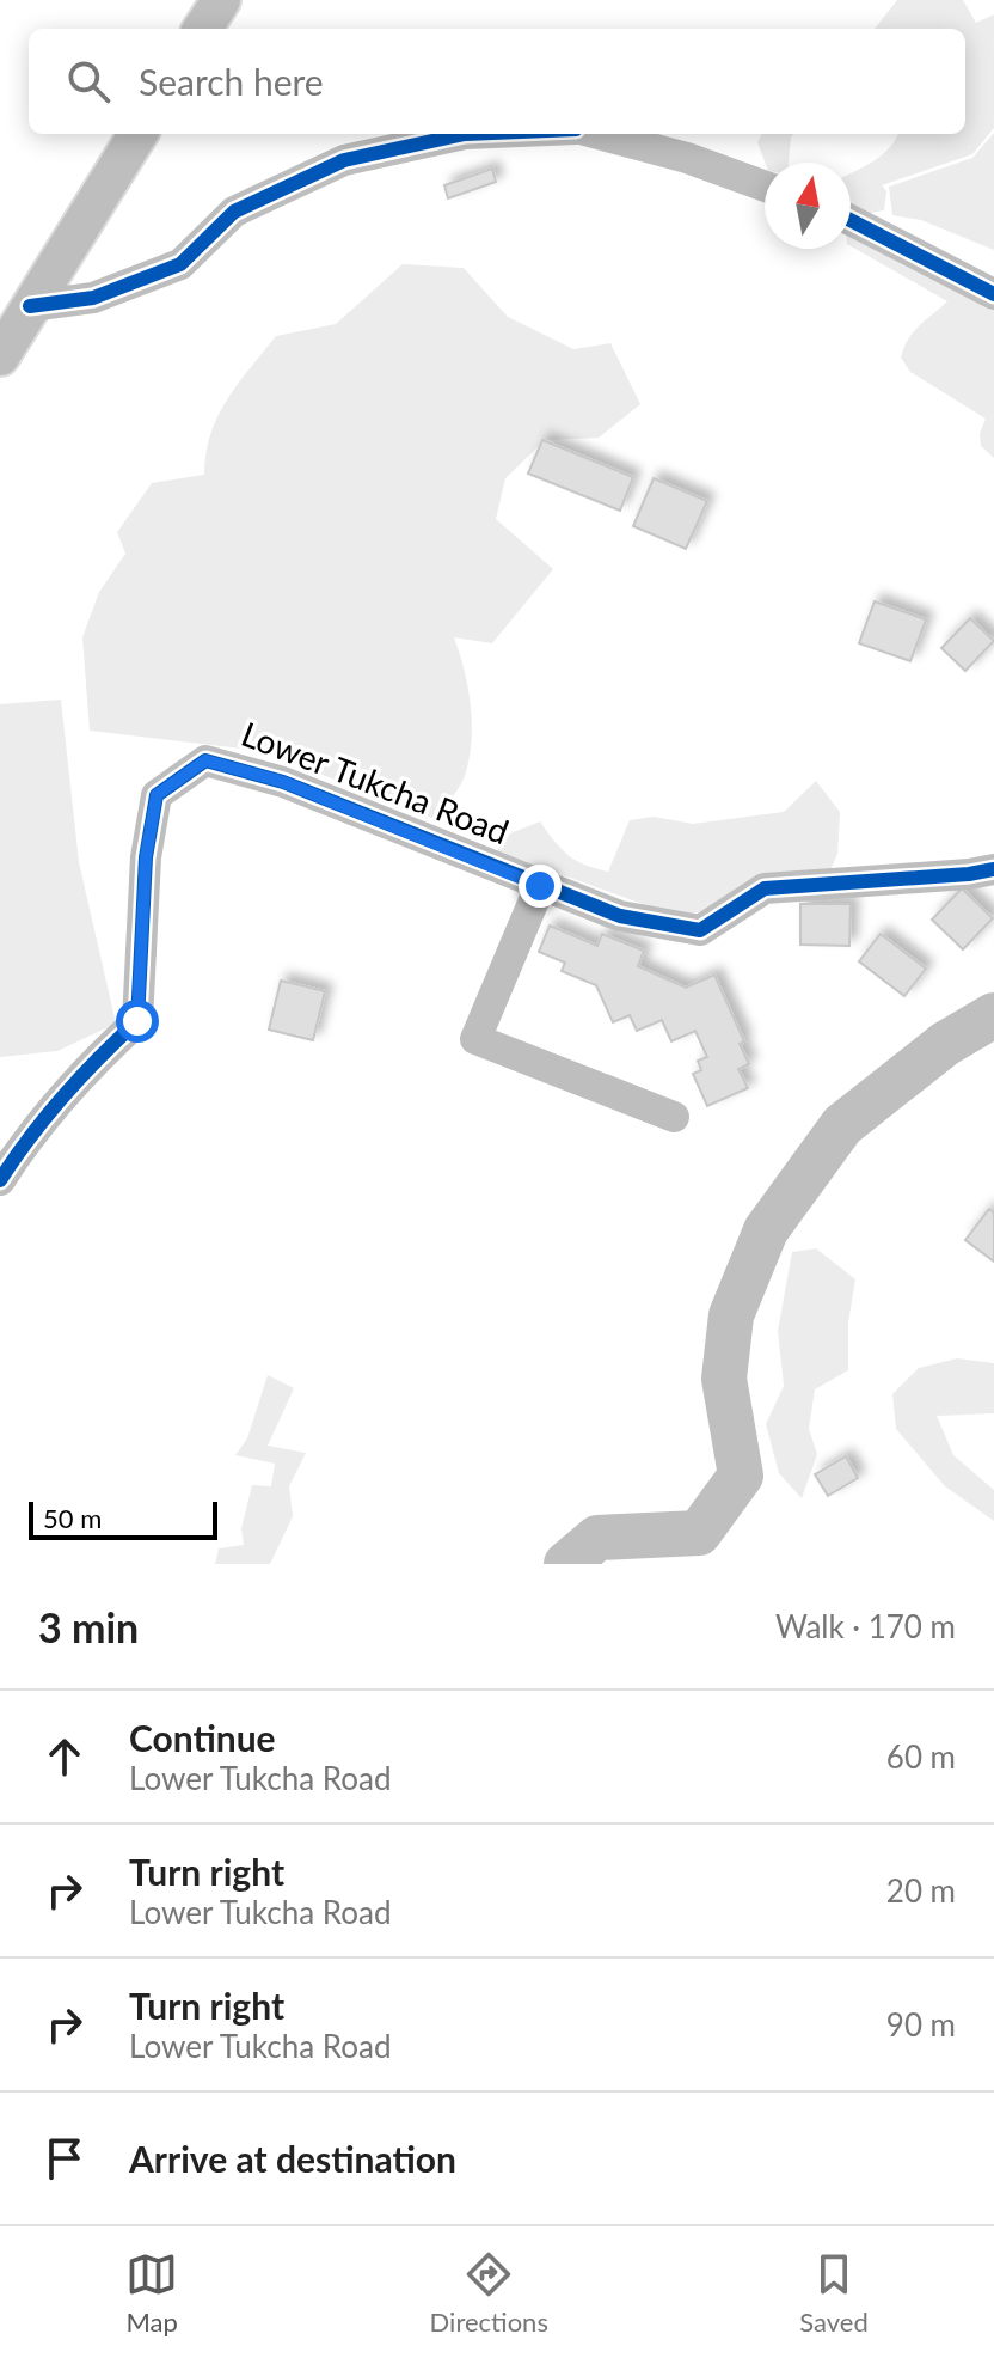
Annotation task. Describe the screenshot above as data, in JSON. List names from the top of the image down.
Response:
{
  "streets": {
    "street": ["Lower Tukcha Road"]
  },
  "scale_bar": "50 m",
  "north": "top",
  "page": {
    "search": "Search here",
    "scale": "50 m",
    "heading": ["3 min", "Walk · 170 m"],
    "list": [
      ["Continue", "Lower Tukcha Road", "60 m"],
      ["Turn right", "Lower Tukcha Road", "20 m"],
      ["Turn right", "Lower Tukcha Road", "90 m"],
      "Arrive at destination"
    ],
    "nav": ["Map", "Directions", "Saved"]
  }
}
